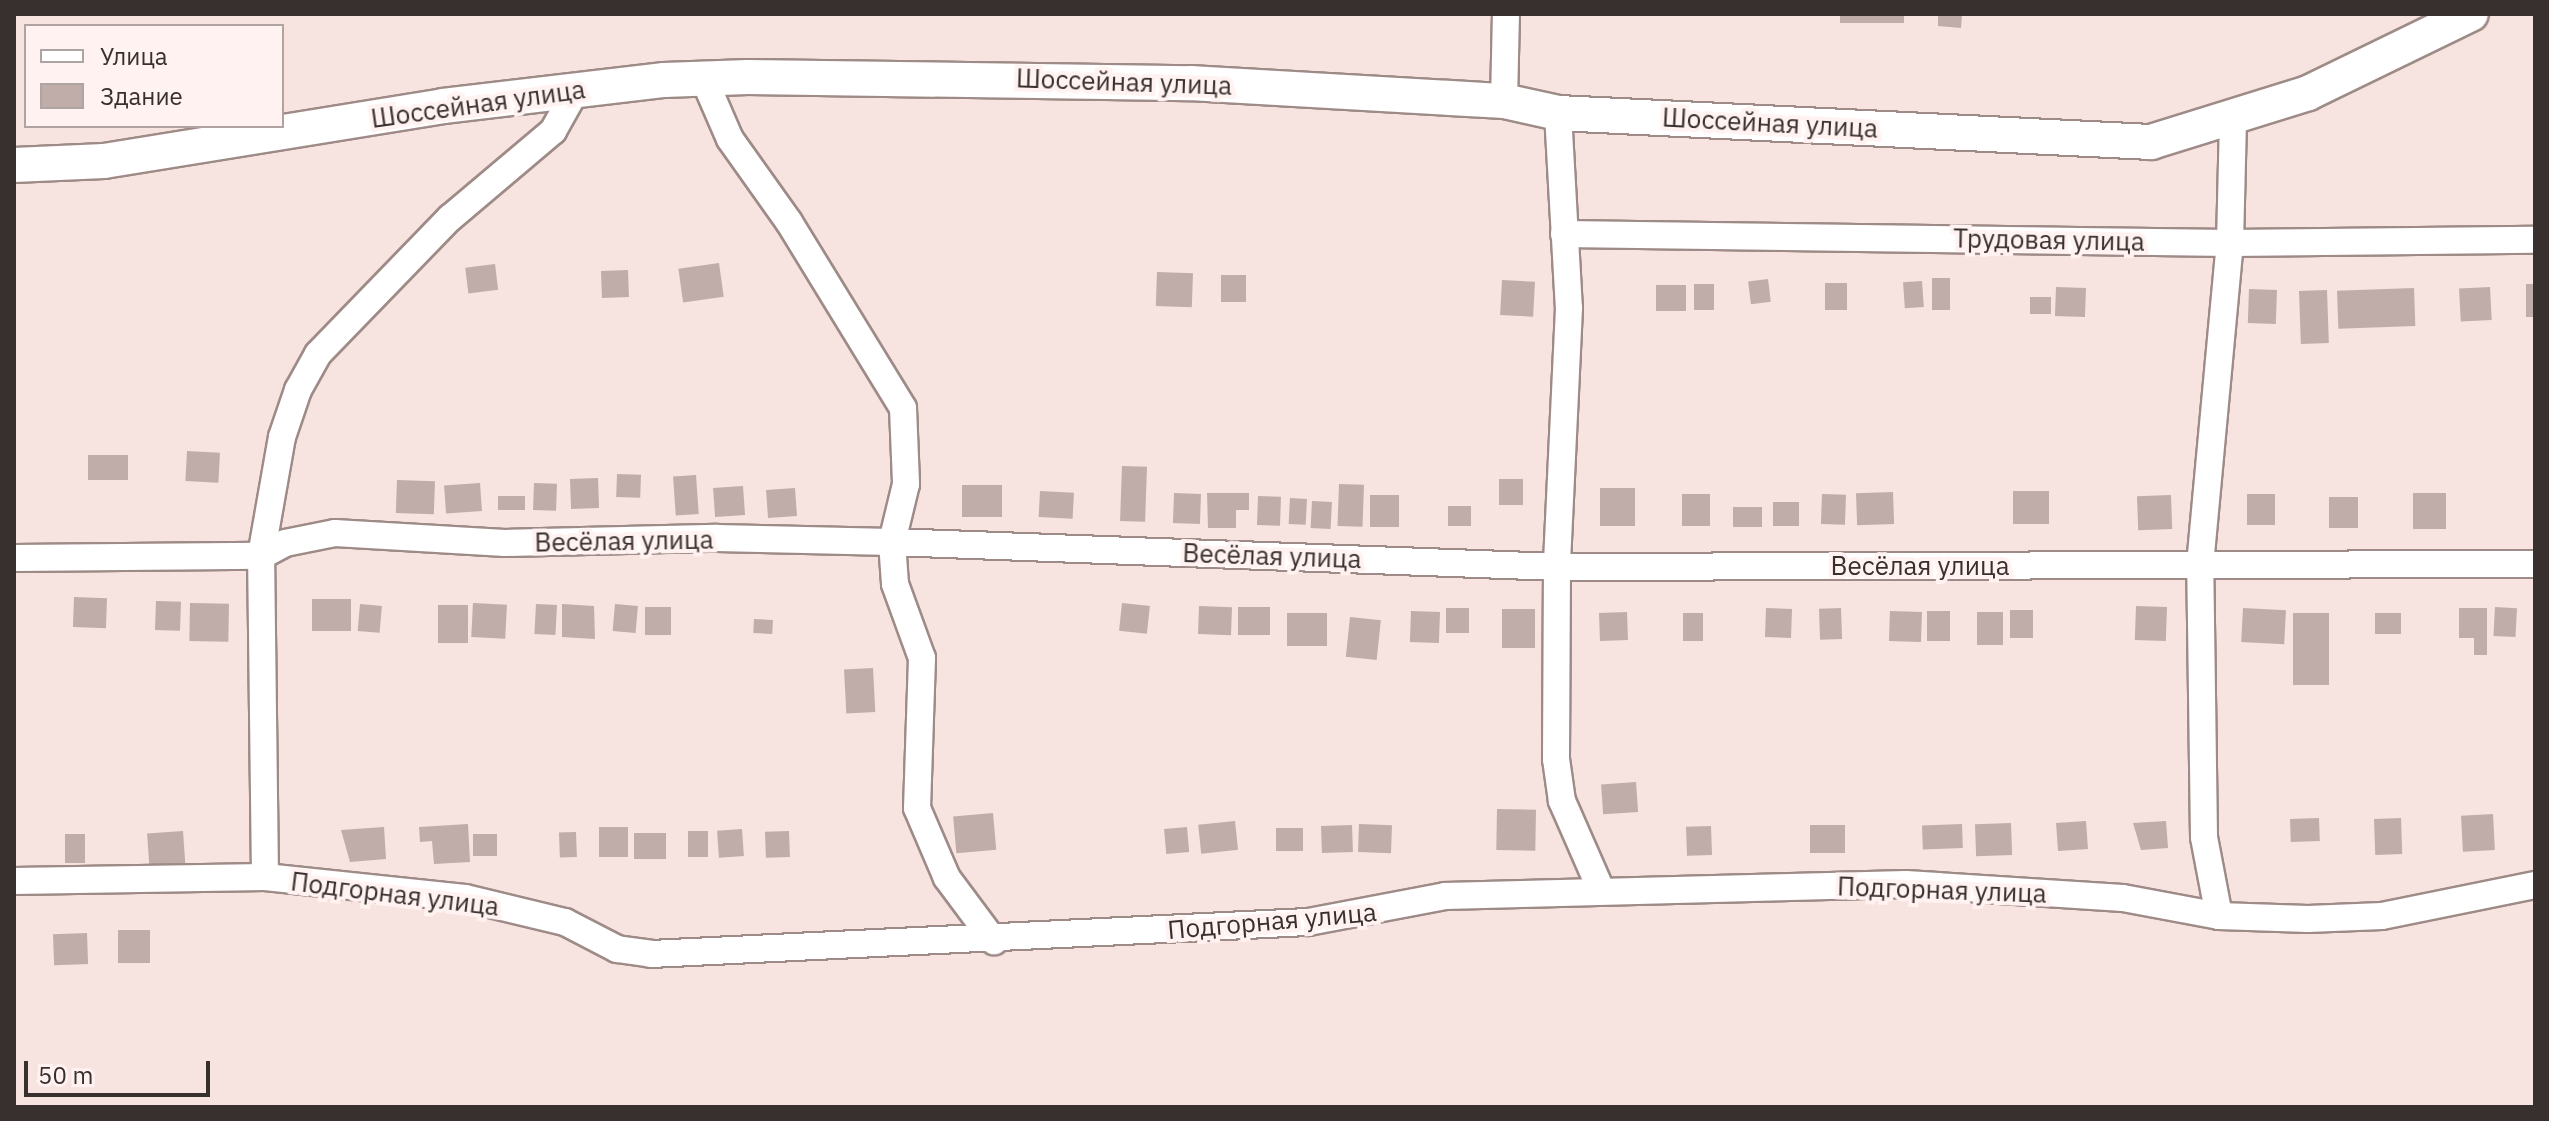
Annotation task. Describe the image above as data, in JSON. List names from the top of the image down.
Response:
{
  "streets": {
    "main road": ["Шоссейная улица"],
    "street": ["Трудовая улица", "Весёлая улица", "Подгорная улица"]
  },
  "legend": ["Улица", "Здание"],
  "scale_bar": "50 m"
}
